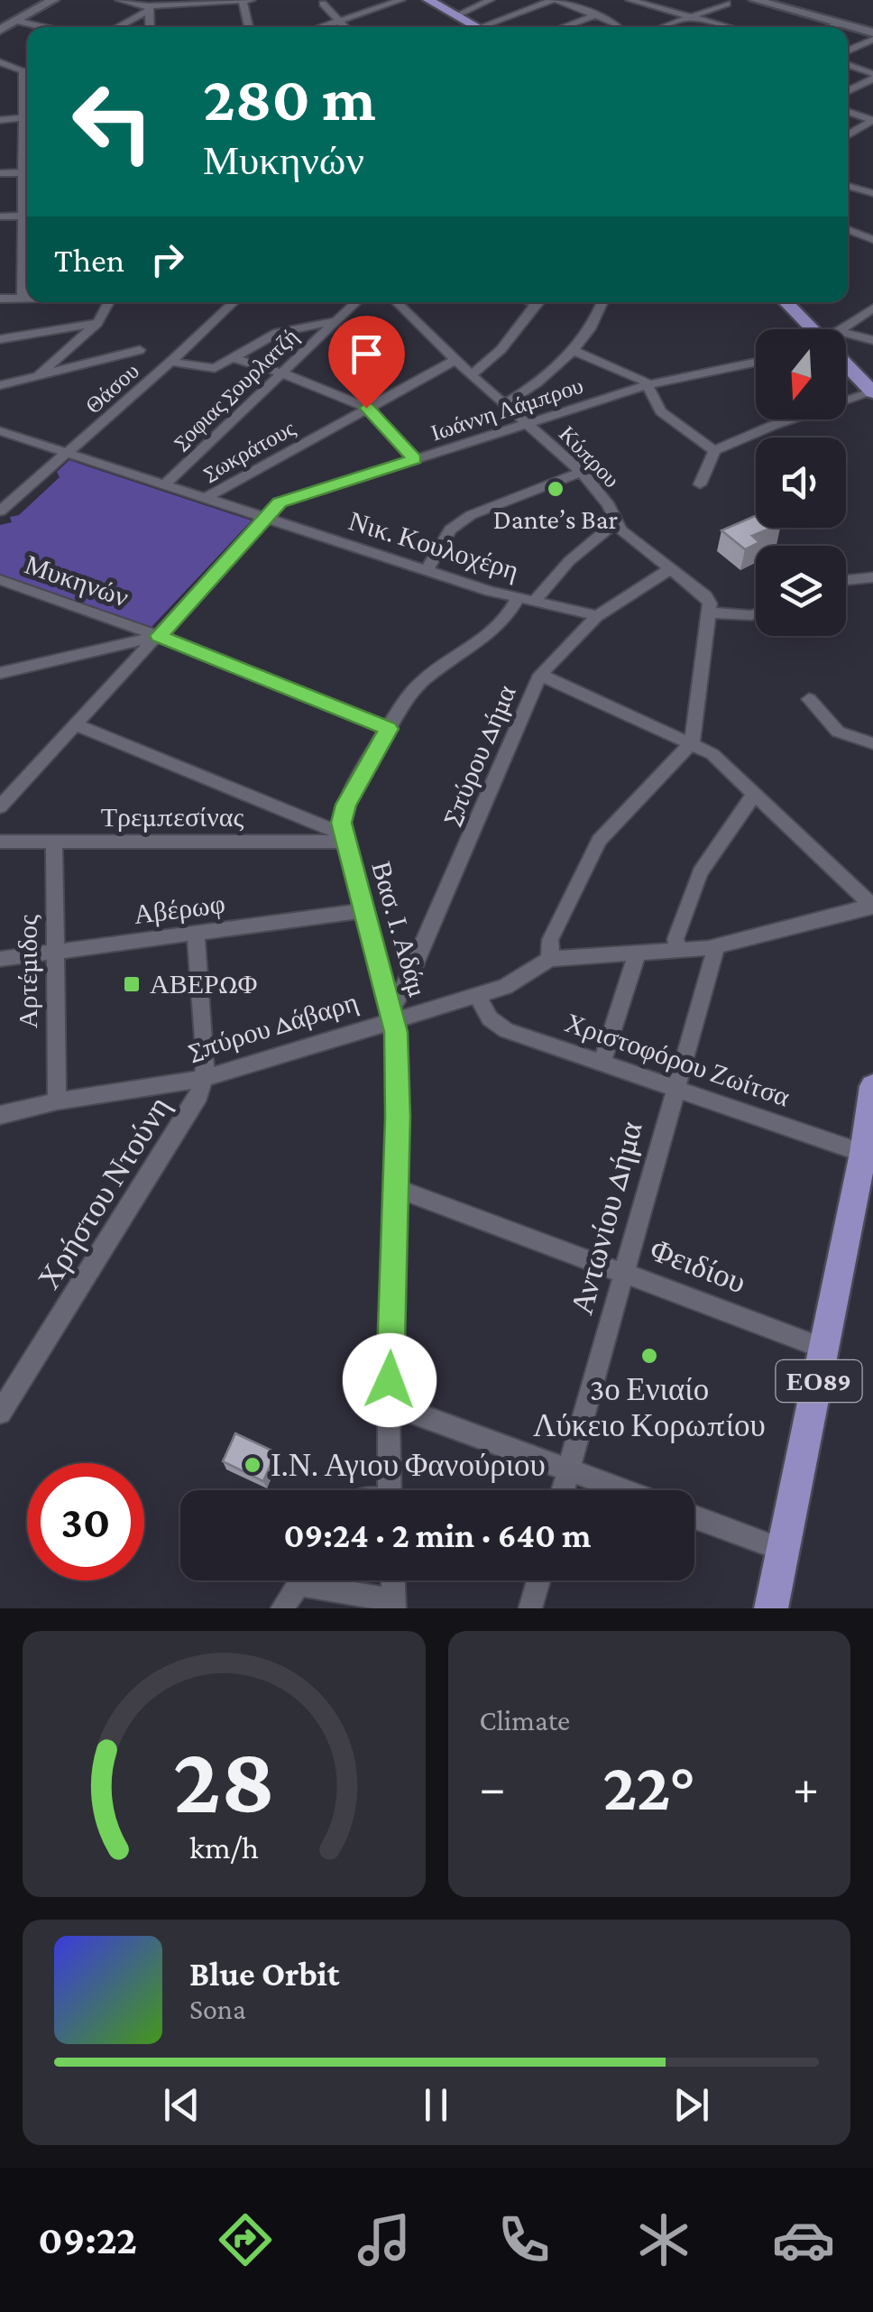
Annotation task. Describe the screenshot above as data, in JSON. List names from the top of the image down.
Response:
{
  "streets": {
    "main road": ["ΕΟ89"],
    "street": [
      "Θάσου",
      "Σοφιας Σουρλατζή",
      "Ιωάννη Λάμπρου",
      "Σωκράτους",
      "Κύπρου",
      "Νικ. Κουλοχέρη",
      "Μυκηνών",
      "Σπύρου Δήμα",
      "Τρεμπεσίνας",
      "Αβέρωφ",
      "Βασ. Ι. Αδάμ",
      "Αρτέμιδος",
      "Σπύρου Δάβαρη",
      "Χριστοφόρου Ζωίτσα",
      "Χρήστου Ντούνη",
      "Αντωνίου Δήμα",
      "Φειδίου"
    ]
  },
  "crossings": [
    ["Θάσου", "Σοφιας Σουρλατζή"],
    ["Θάσου", "Νικ. Κουλοχέρη"],
    ["Σοφιας Σουρλατζή", "Νικ. Κουλοχέρη"],
    ["Ιωάννη Λάμπρου", "Κύπρου"],
    ["Ιωάννη Λάμπρου", "Νικ. Κουλοχέρη"],
    ["Ιωάννη Λάμπρου", "Μυκηνών"],
    ["Σωκράτους", "Κύπρου"],
    ["Σωκράτους", "Νικ. Κουλοχέρη"],
    ["Κύπρου", "Σπύρου Δήμα"],
    ["Κύπρου", "Βασ. Ι. Αδάμ"],
    ["Νικ. Κουλοχέρη", "Σπύρου Δήμα"],
    ["Νικ. Κουλοχέρη", "Βασ. Ι. Αδάμ"],
    ["Μυκηνών", "Βασ. Ι. Αδάμ"],
    ["Σπύρου Δήμα", "Βασ. Ι. Αδάμ"],
    ["Σπύρου Δήμα", "Σπύρου Δάβαρη"],
    ["Τρεμπεσίνας", "Βασ. Ι. Αδάμ"],
    ["Τρεμπεσίνας", "Αρτέμιδος"],
    ["Αβέρωφ", "Βασ. Ι. Αδάμ"],
    ["Αβέρωφ", "Αρτέμιδος"],
    ["Αβέρωφ", "Χρήστου Ντούνη"],
    ["Βασ. Ι. Αδάμ", "Σπύρου Δάβαρη"],
    ["Βασ. Ι. Αδάμ", "Φειδίου"],
    ["Αρτέμιδος", "Σπύρου Δάβαρη"],
    ["Σπύρου Δάβαρη", "Χριστοφόρου Ζωίτσα"],
    ["Σπύρου Δάβαρη", "Χρήστου Ντούνη"],
    ["Σπύρου Δάβαρη", "Αντωνίου Δήμα"],
    ["Χριστοφόρου Ζωίτσα", "Αντωνίου Δήμα"],
    ["Χριστοφόρου Ζωίτσα", "ΕΟ89"],
    ["Αντωνίου Δήμα", "Φειδίου"],
    ["Φειδίου", "ΕΟ89"]
  ],
  "places": {
    "other": ["Dante’s Bar", "3ο Ενιαίο Λύκειο Κορωπίου", "Ι.Ν. Αγιου Φανούριου"],
    "transit": ["ΑΒΕΡΩΦ"]
  },
  "north": "bottom",
  "page": {
    "turn": ["280 m", "Μυκηνών"],
    "then": "Then",
    "limit": "30",
    "trip": "09:24 · 2 min · 640 m",
    "tile": "Climate",
    "heat": ["−", "22°", "+"],
    "song": ["Blue Orbit", "Sona"],
    "tabs": "09:22",
    "gauge": ["28", "km/h"]
  }
}
